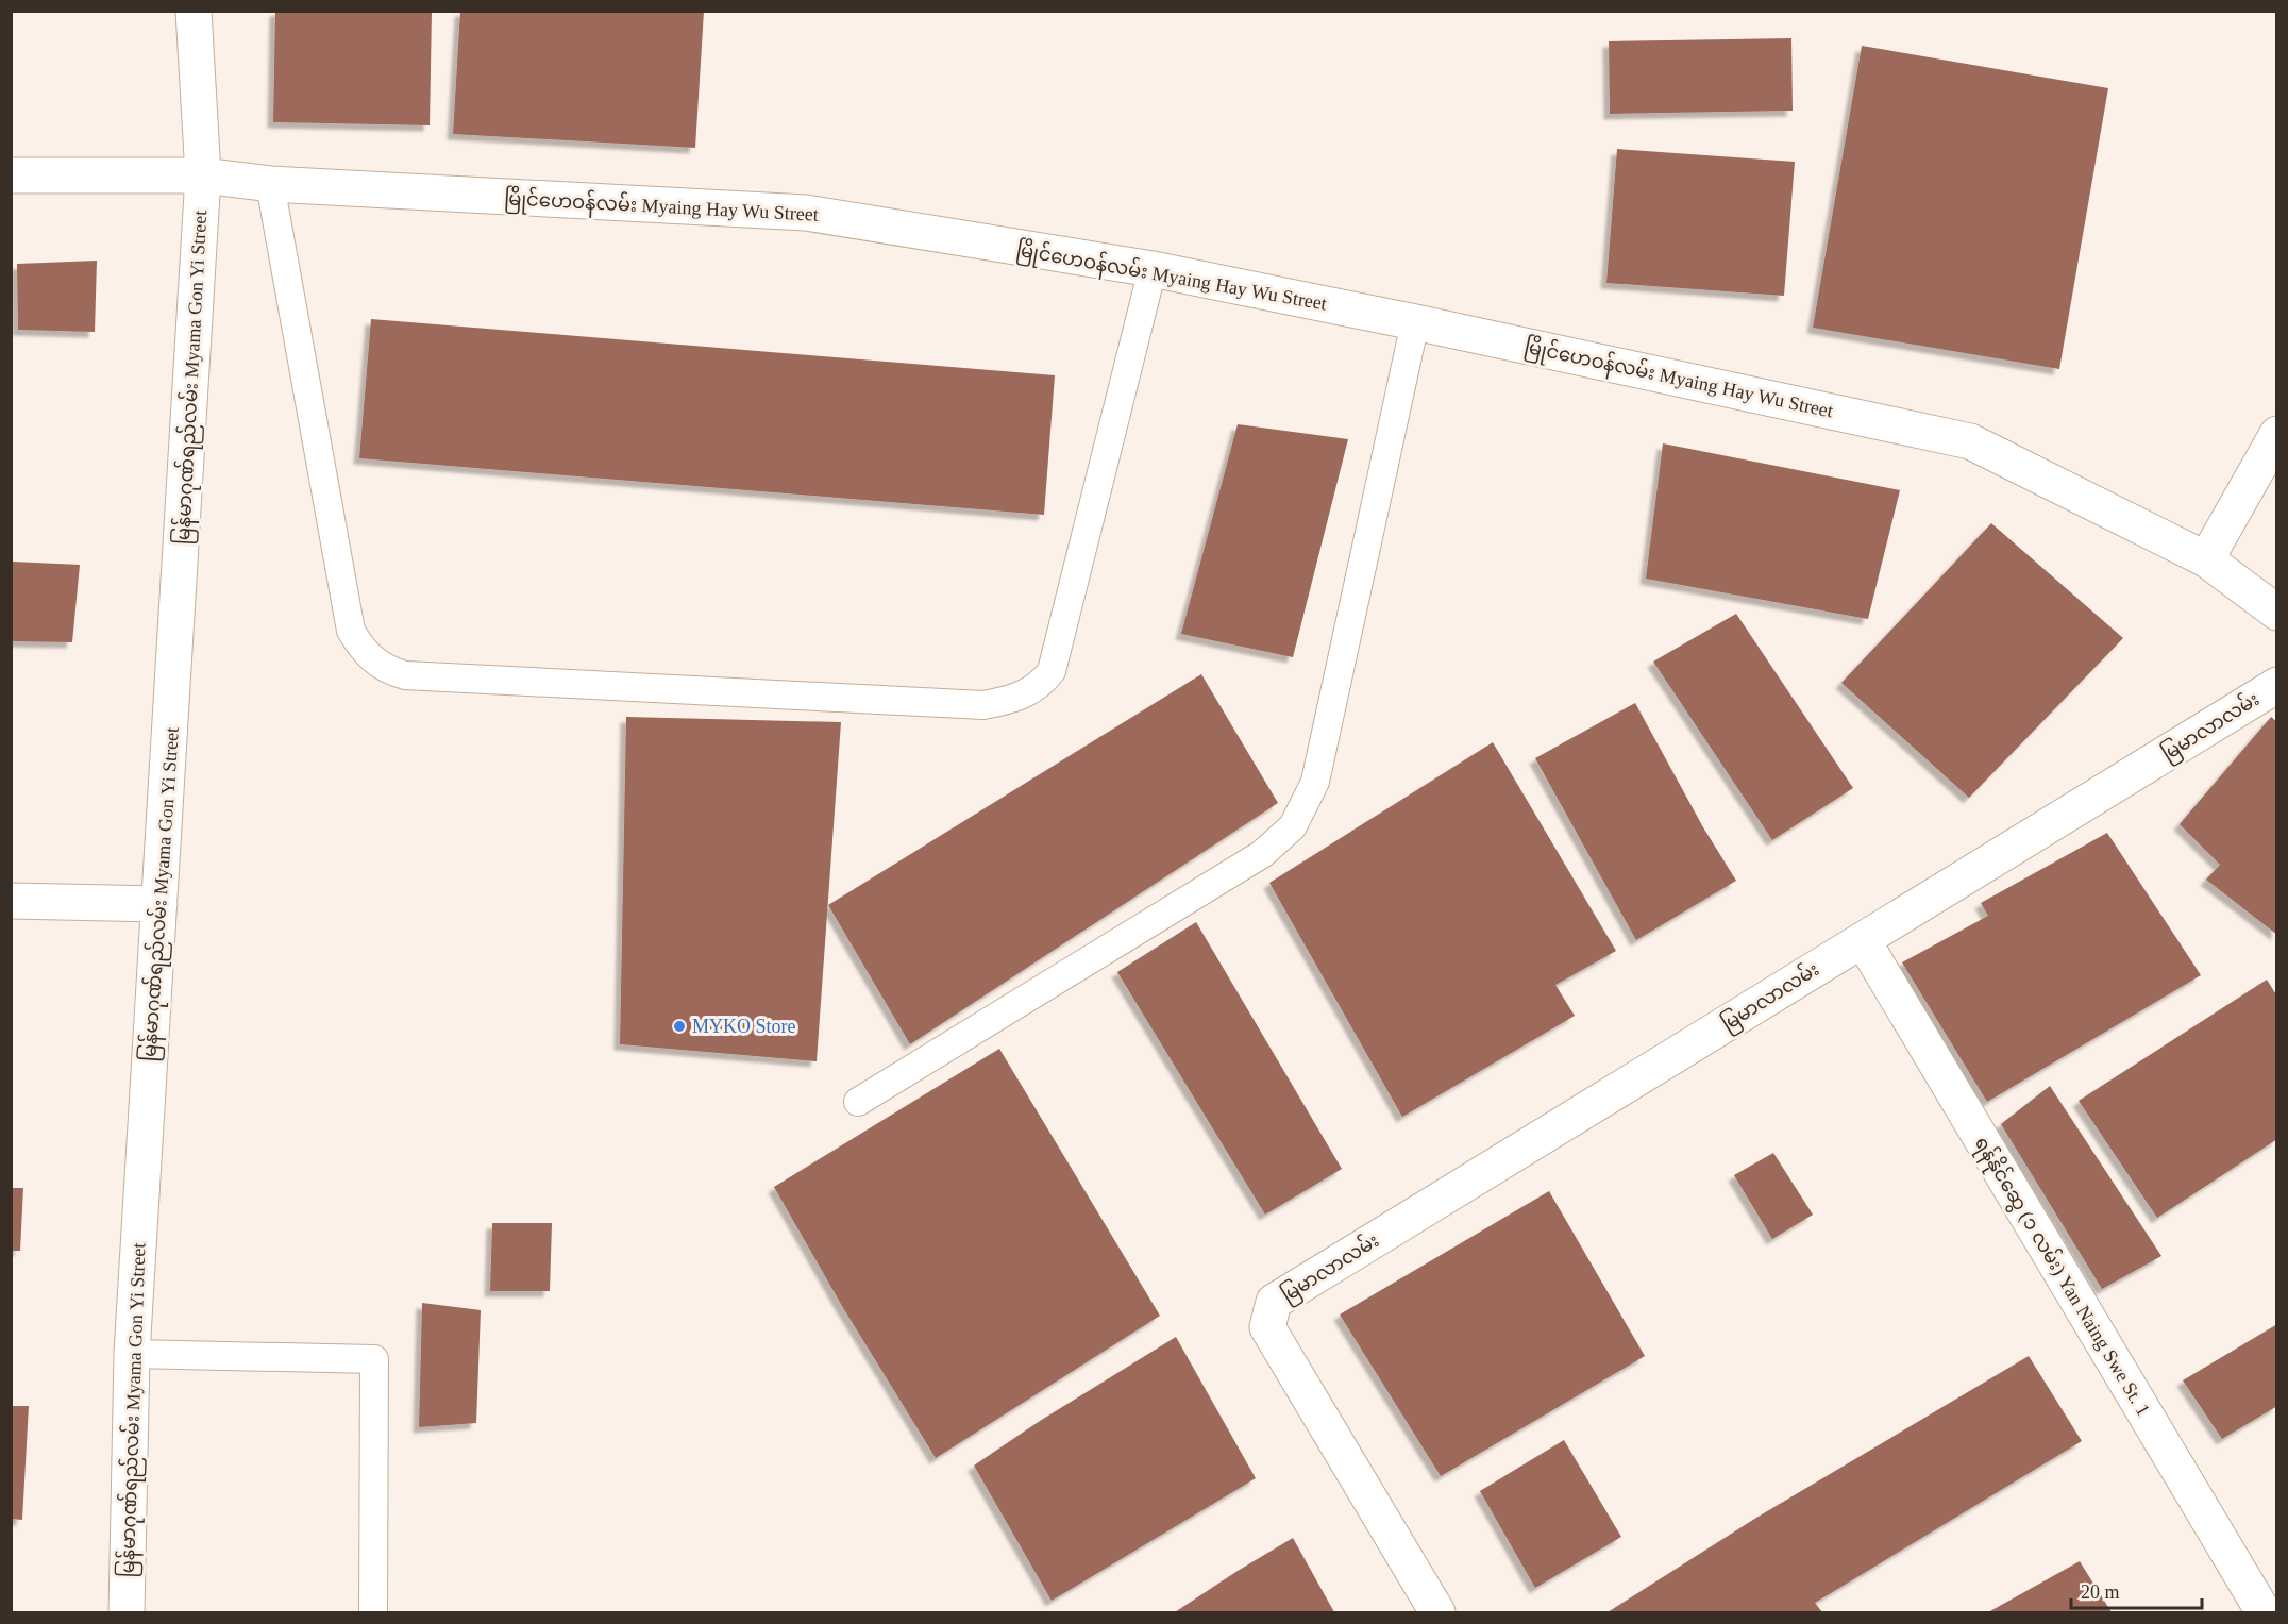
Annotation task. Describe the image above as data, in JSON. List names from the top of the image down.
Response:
{
  "streets": {
    "street": [
      "မြိုင်ဟေဝန်လမ်း Myaing Hay Wu Street",
      "မြန်မာဂုဏ်ရည်လမ်း Myama Gon Yi Street",
      "မြမာလာလမ်း",
      "ရန်နိုင်ဆွေ (၁ လမ်း) Yan Naing Swe St. 1"
    ]
  },
  "crossings": [
    ["မြိုင်ဟေဝန်လမ်း Myaing Hay Wu Street", "မြန်မာဂုဏ်ရည်လမ်း Myama Gon Yi Street"],
    ["မြမာလာလမ်း", "ရန်နိုင်ဆွေ (၁ လမ်း) Yan Naing Swe St. 1"]
  ],
  "places": ["MYKO Store"],
  "scale_bar": "20 m"
}
